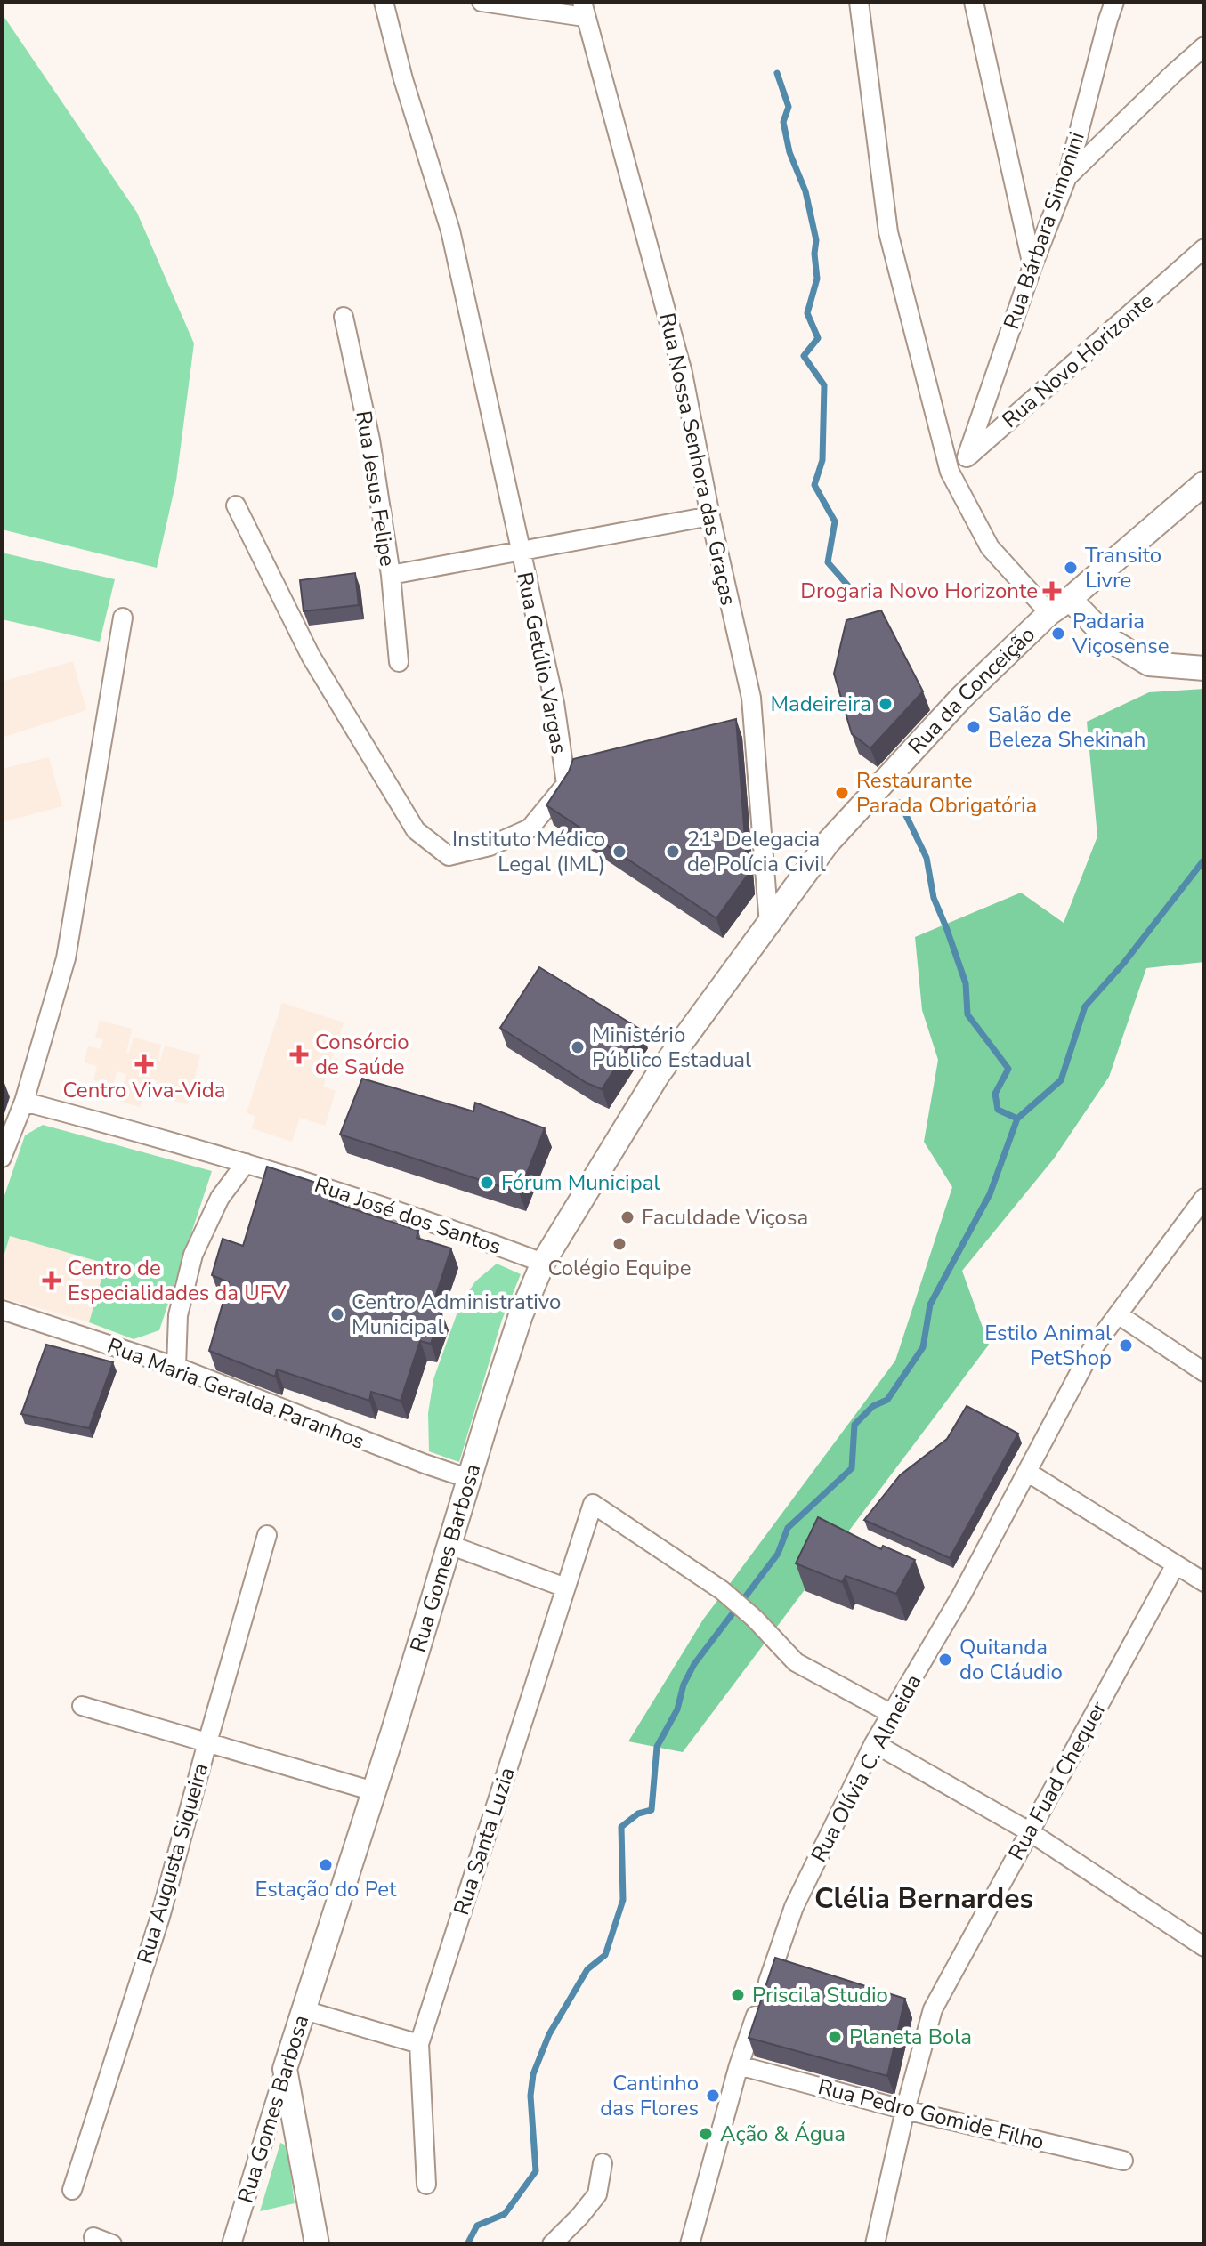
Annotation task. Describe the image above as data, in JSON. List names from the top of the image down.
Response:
{
  "streets": {
    "street": [
      "Rua Bárbara Simonini",
      "Rua Novo Horizonte",
      "Rua Nossa Senhora das Graças",
      "Rua Jesus Felipe",
      "Rua Getúlio Vargas",
      "Rua da Conceição",
      "Rua José dos Santos",
      "Rua Maria Geralda Paranhos",
      "Rua Gomes Barbosa",
      "Rua Olívia C. Almeida",
      "Rua Fuad Chequer",
      "Rua Santa Luzia",
      "Rua Augusta Siqueira",
      "Rua Pedro Gomide Filho"
    ]
  },
  "crossings": [
    ["Rua Bárbara Simonini", "Rua Novo Horizonte"],
    ["Rua Nossa Senhora das Graças", "Rua da Conceição"],
    ["Rua Nossa Senhora das Graças", "Rua Gomes Barbosa"],
    ["Rua da Conceição", "Rua Gomes Barbosa"],
    ["Rua José dos Santos", "Rua Gomes Barbosa"],
    ["Rua Maria Geralda Paranhos", "Rua Gomes Barbosa"],
    ["Rua Olívia C. Almeida", "Rua Santa Luzia"],
    ["Rua Olívia C. Almeida", "Rua Pedro Gomide Filho"],
    ["Rua Fuad Chequer", "Rua Pedro Gomide Filho"]
  ],
  "districts": ["Clélia Bernardes"],
  "places": {
    "other": [
      "Transito Livre",
      "Padaria Viçosense",
      "Madeireira",
      "Salão de Beleza Shekinah",
      "Restaurante Parada Obrigatória",
      "Instituto Médico Legal (IML)",
      "21ª Delegacia de Polícia Civil",
      "Ministério Público Estadual",
      "Fórum Municipal",
      "Faculdade Viçosa",
      "Colégio Equipe",
      "Centro Administrativo Municipal",
      "Estilo Animal PetShop",
      "Quitanda do Cláudio",
      "Estação do Pet",
      "Priscila Studio",
      "Planeta Bola",
      "Cantinho das Flores",
      "Ação & Água"
    ],
    "health": [
      "Drogaria Novo Horizonte",
      "Consórcio de Saúde",
      "Centro Viva-Vida",
      "Centro de Especialidades da UFV"
    ]
  }
}
